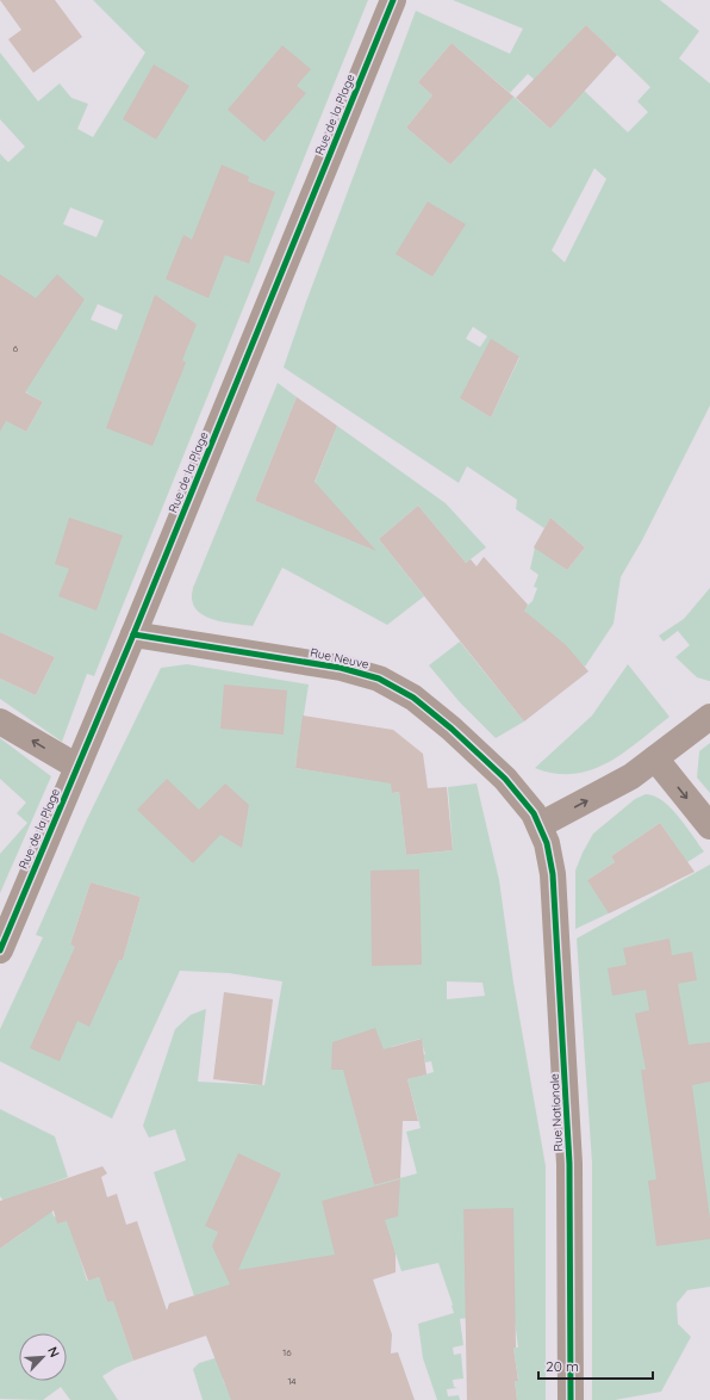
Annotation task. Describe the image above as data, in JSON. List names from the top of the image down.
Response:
{
  "streets": {
    "street": ["Rue de la Plage", "Rue Neuve", "Rue Nationale"]
  },
  "crossings": [
    ["Rue de la Plage", "Rue Neuve"],
    ["Rue Neuve", "Rue Nationale"]
  ],
  "house_numbers": ["6", "16", "14"],
  "scale_bar": "20 m",
  "north": "top right"
}
